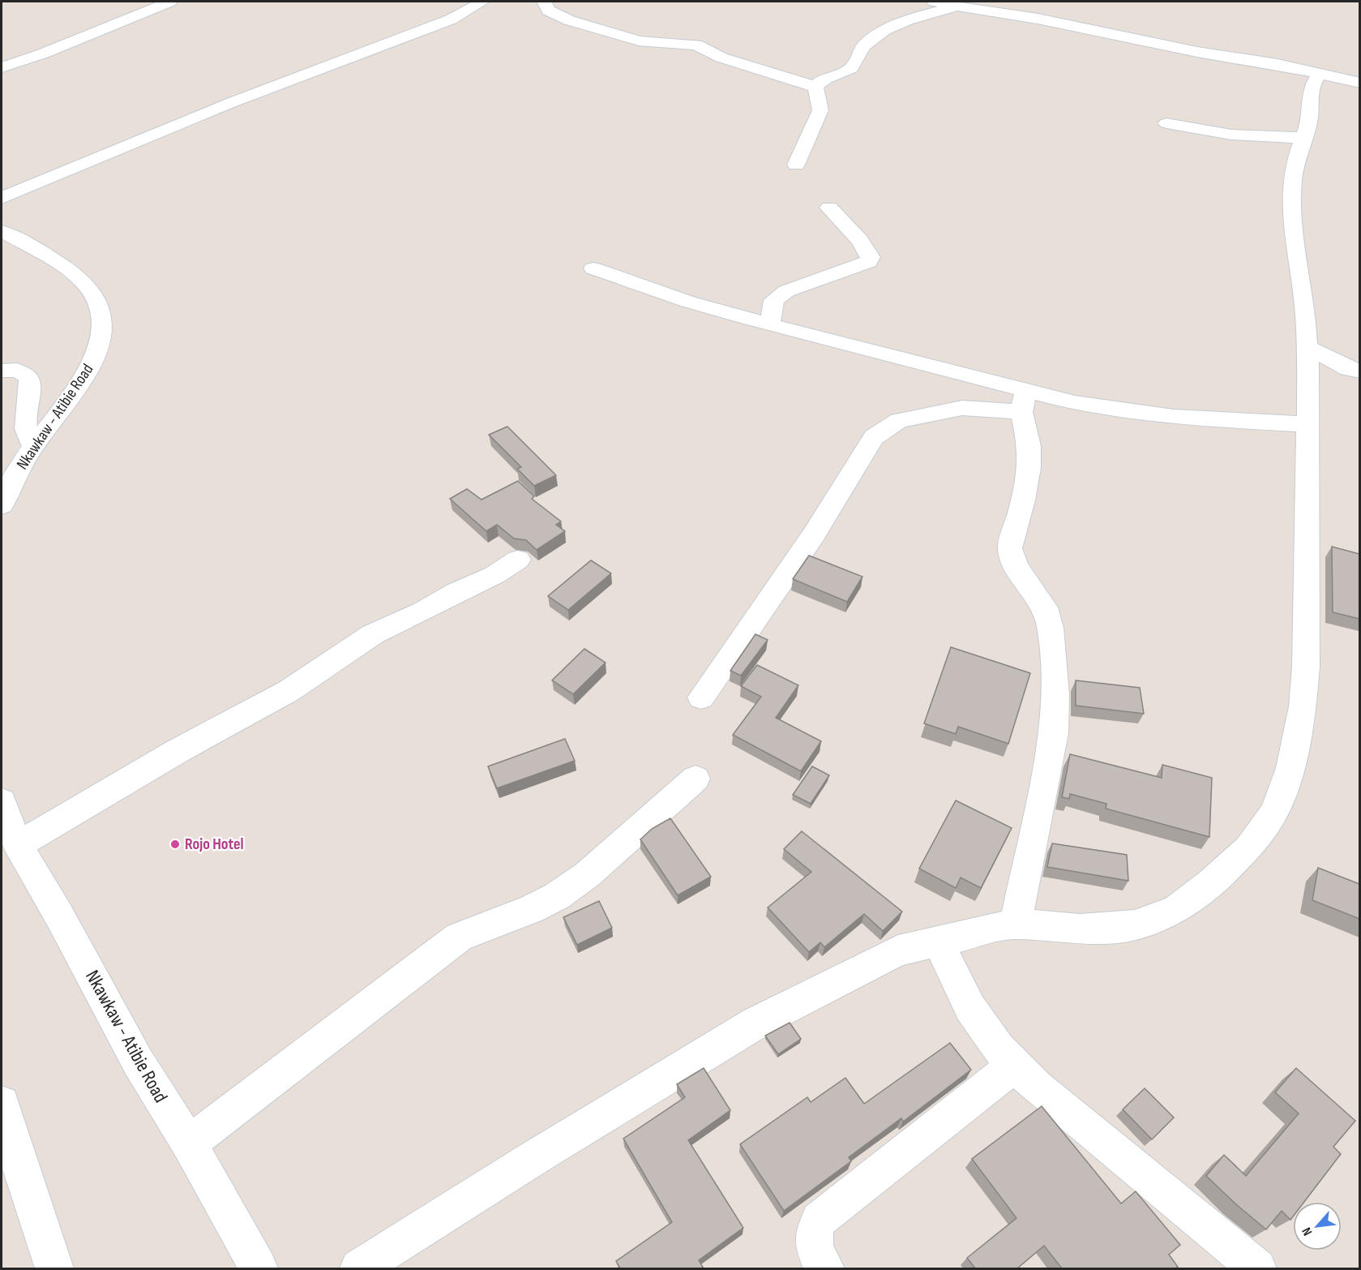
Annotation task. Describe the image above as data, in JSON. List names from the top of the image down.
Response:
{
  "streets": {
    "street": ["Nkawkaw - Atibie Road"]
  },
  "places": ["Rojo Hotel"],
  "north": "bottom left"
}
